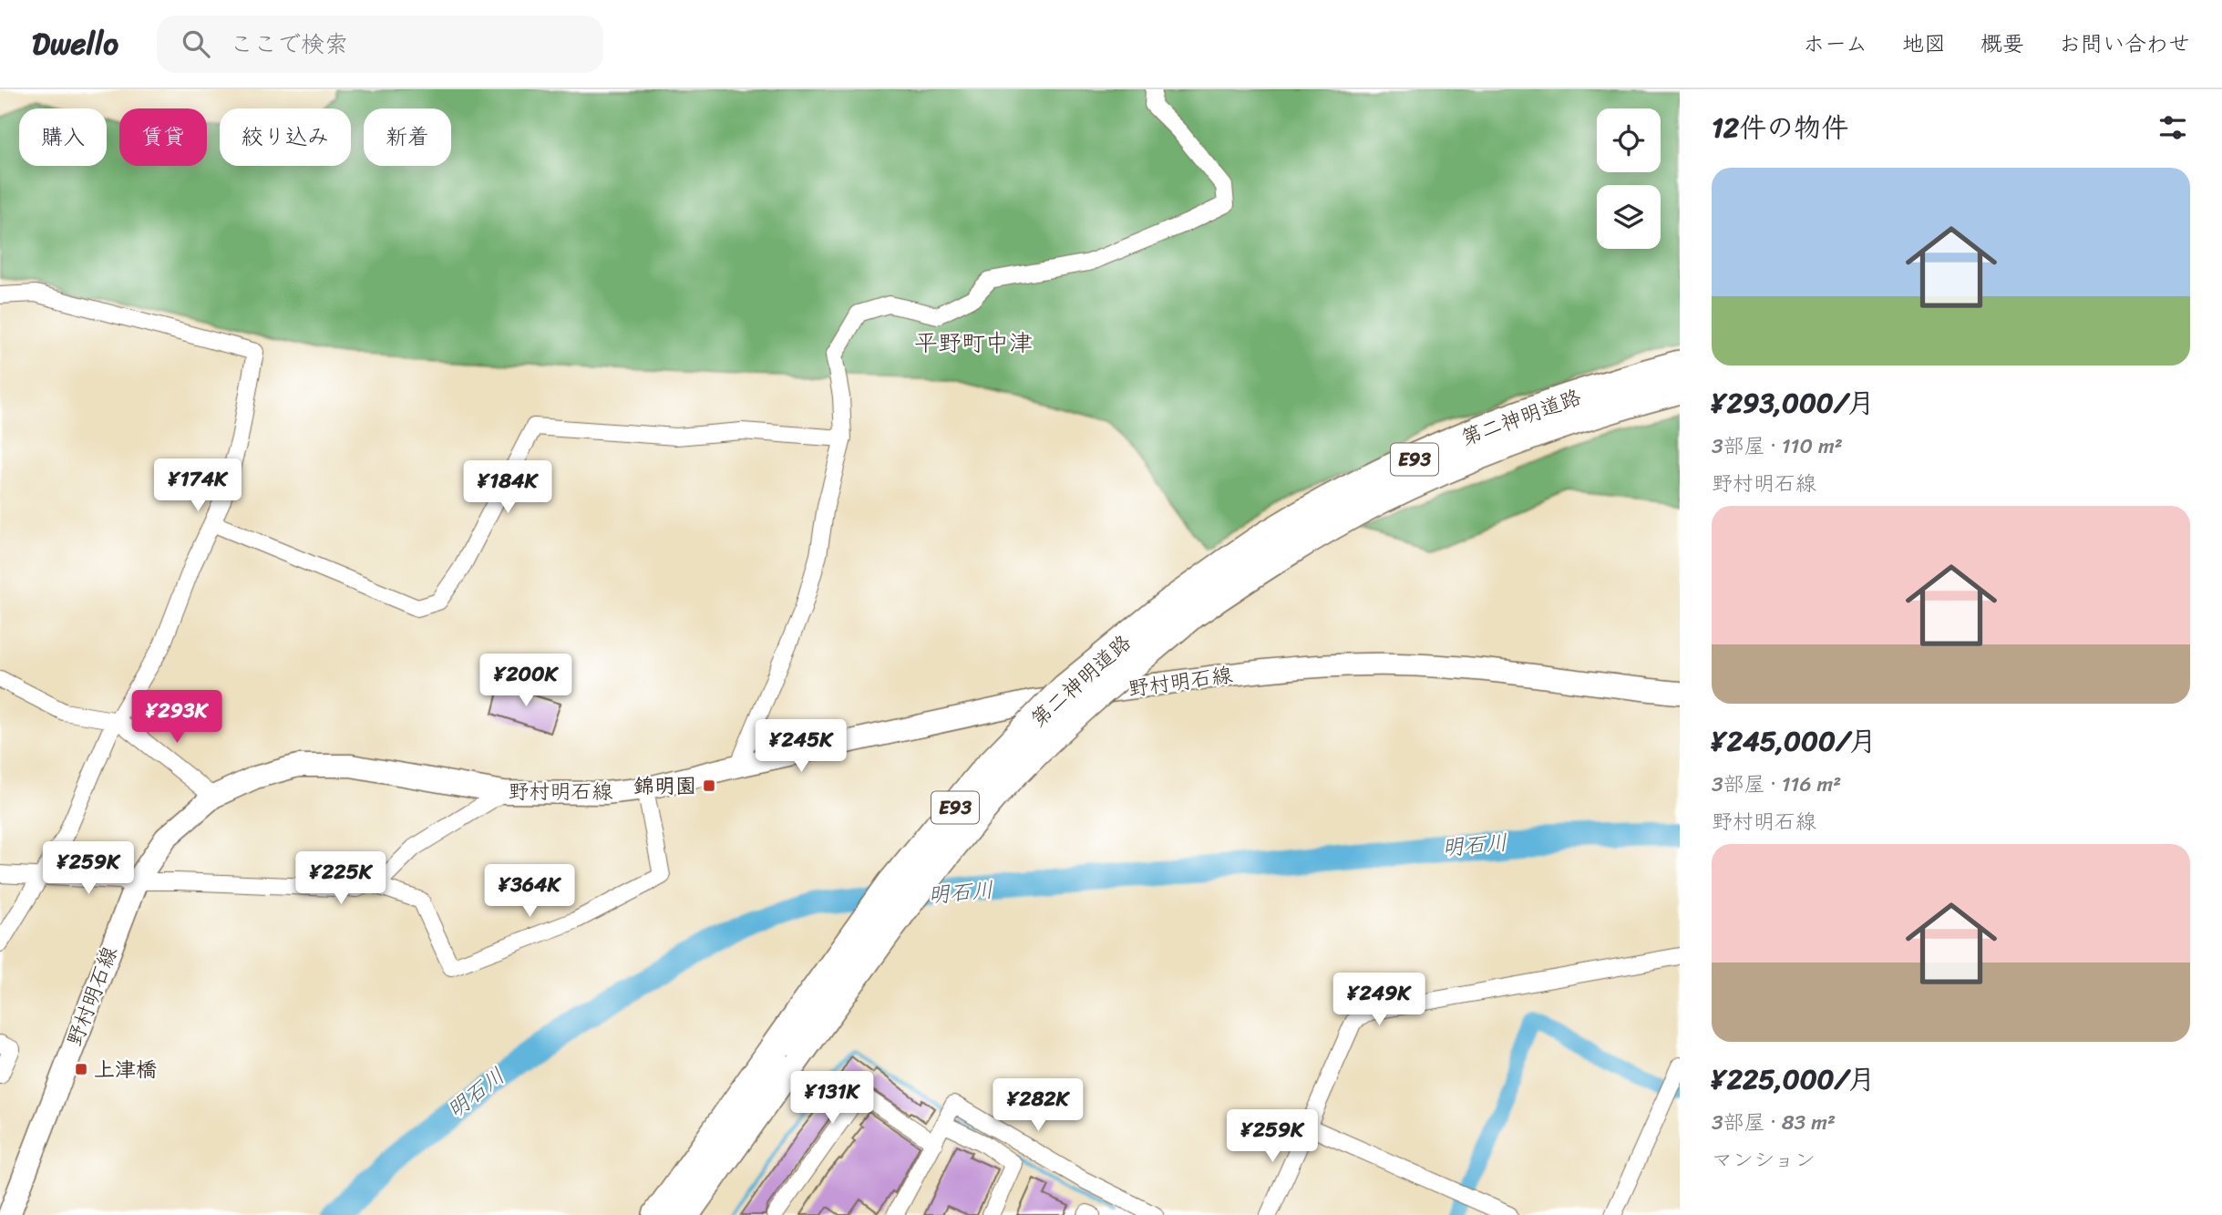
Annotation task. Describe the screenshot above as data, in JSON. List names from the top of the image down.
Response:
{
  "streets": {
    "highway": ["第二神明道路", "E93"],
    "main road": ["野村明石線"]
  },
  "districts": ["平野町中津"],
  "water": ["明石川"],
  "places": {
    "transit": ["錦明園", "上津橋"]
  },
  "page": {
    "header": "Dwello",
    "search": "ここで検索",
    "nav": [
      "ホーム",
      "地図",
      "概要",
      "お問い合わせ"
    ],
    "heading": "12件の物件",
    "chip": [
      "購入",
      "賃貸",
      "絞り込み",
      "新着"
    ],
    "list": [
      {
        "name": "¥293,000/月",
        "note": "3部屋 · 110 m² · 野村明石線"
      },
      {
        "name": "¥245,000/月",
        "note": "3部屋 · 116 m² · 野村明石線"
      },
      {
        "name": "¥225,000/月",
        "note": "3部屋 · 83 m² · マンション"
      }
    ],
    "price": [
      "¥174K",
      "¥184K",
      "¥200K",
      "¥293K",
      "¥245K",
      "¥259K",
      "¥225K",
      "¥364K",
      "¥249K",
      "¥131K",
      "¥282K",
      "¥259K"
    ]
  }
}
